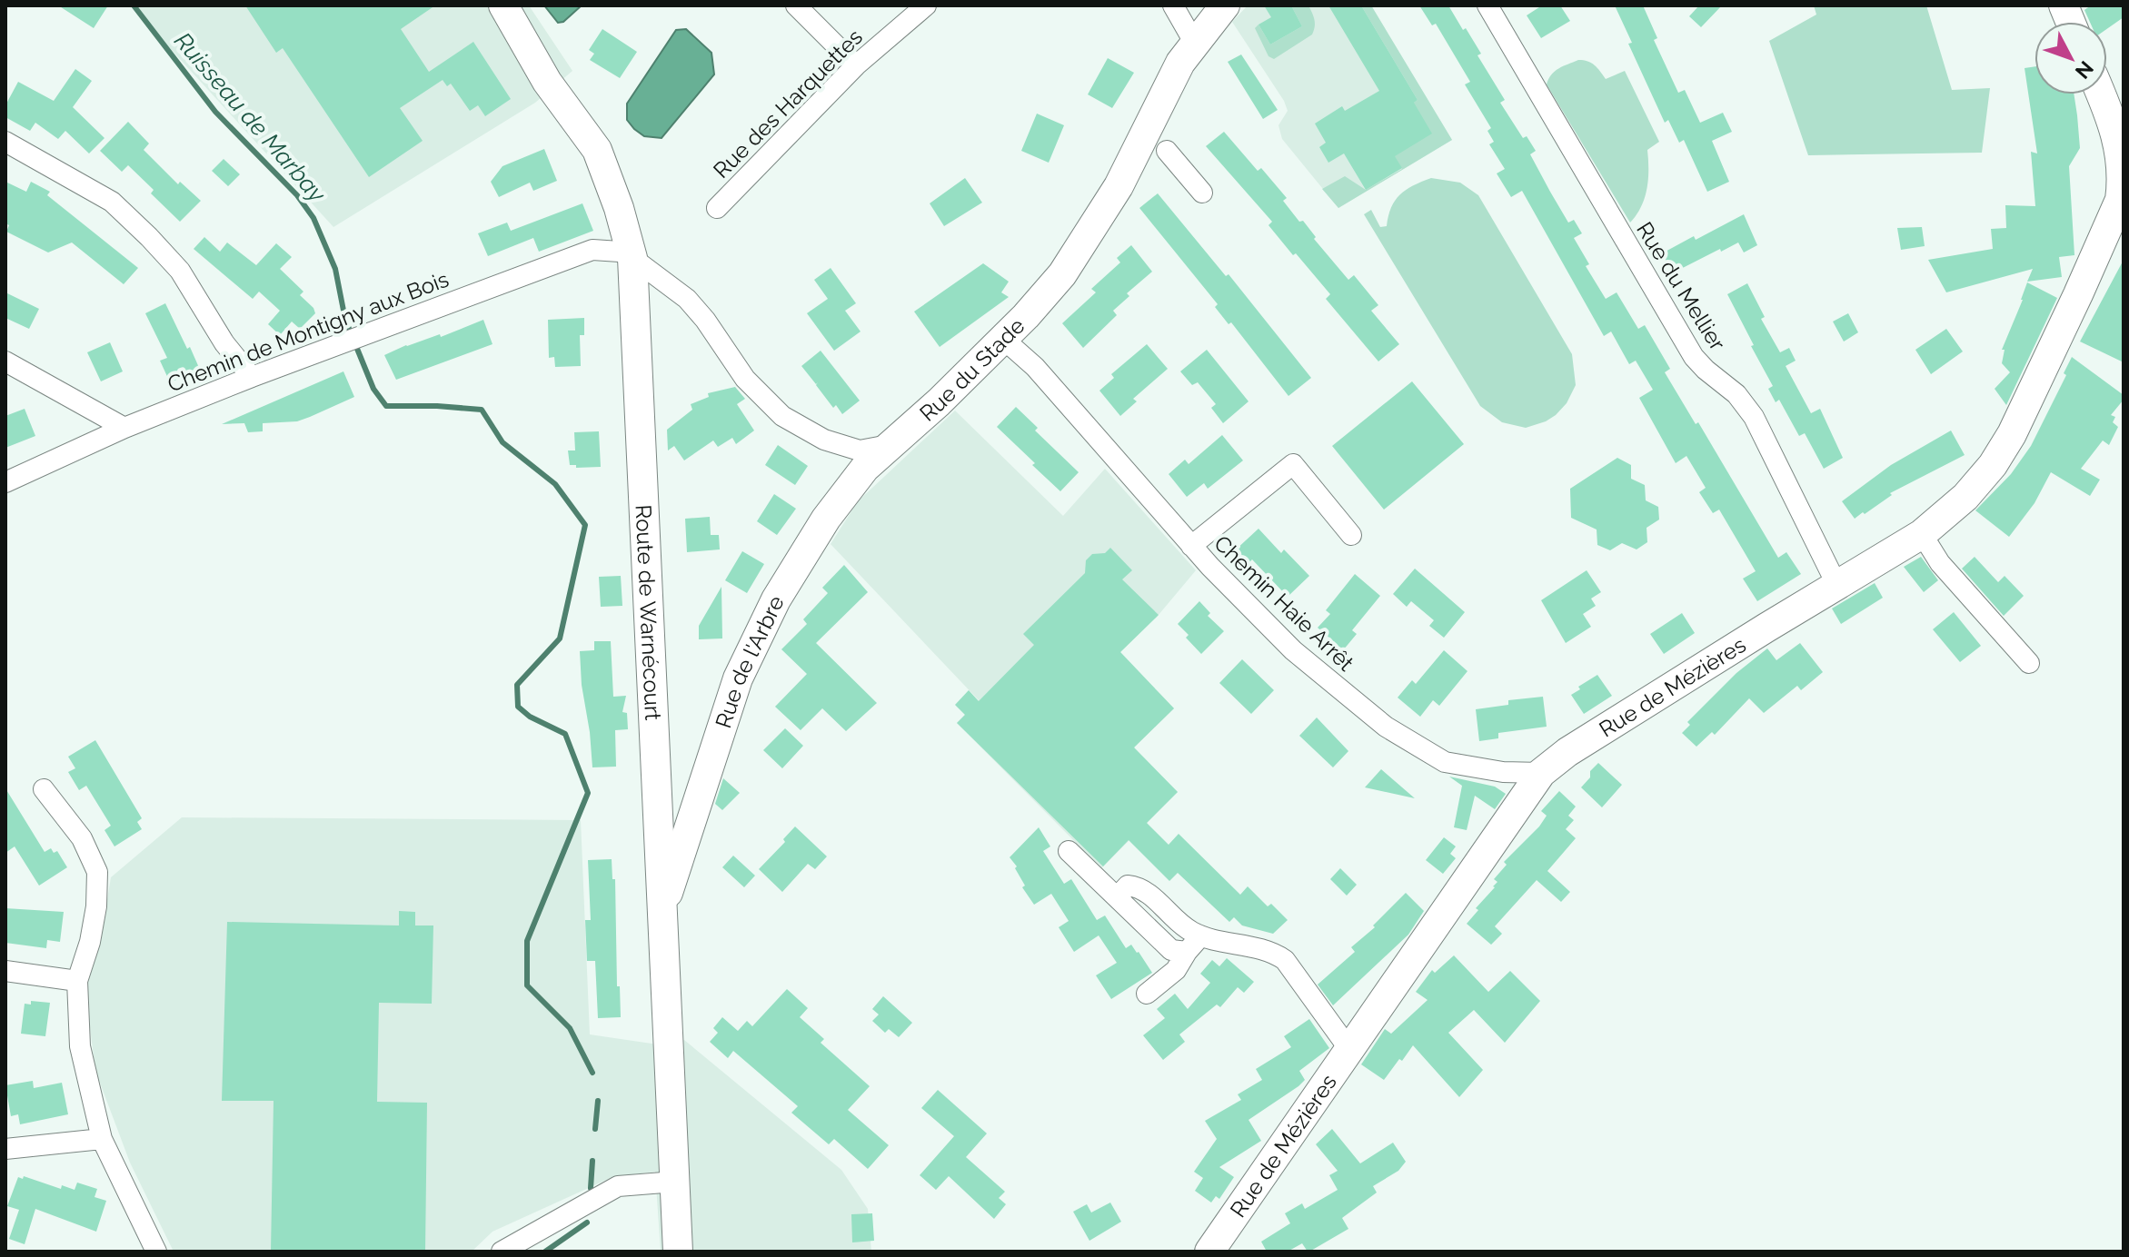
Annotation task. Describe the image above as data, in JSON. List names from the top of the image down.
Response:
{
  "streets": {
    "street": [
      "Rue des Harquettes",
      "Rue du Mellier",
      "Chemin de Montigny aux Bois",
      "Rue du Stade",
      "Chemin Haie Arrêt",
      "Route de Warnécourt",
      "Rue de l'Arbre",
      "Rue de Mézières"
    ]
  },
  "crossings": [
    ["Rue du Mellier", "Rue de Mézières"],
    ["Chemin de Montigny aux Bois", "Route de Warnécourt"],
    ["Rue du Stade", "Chemin Haie Arrêt"],
    ["Rue du Stade", "Rue de l'Arbre"],
    ["Chemin Haie Arrêt", "Rue de Mézières"],
    ["Route de Warnécourt", "Rue de l'Arbre"]
  ],
  "water": ["Ruisseau de Marbay"],
  "north": "bottom right"
}
